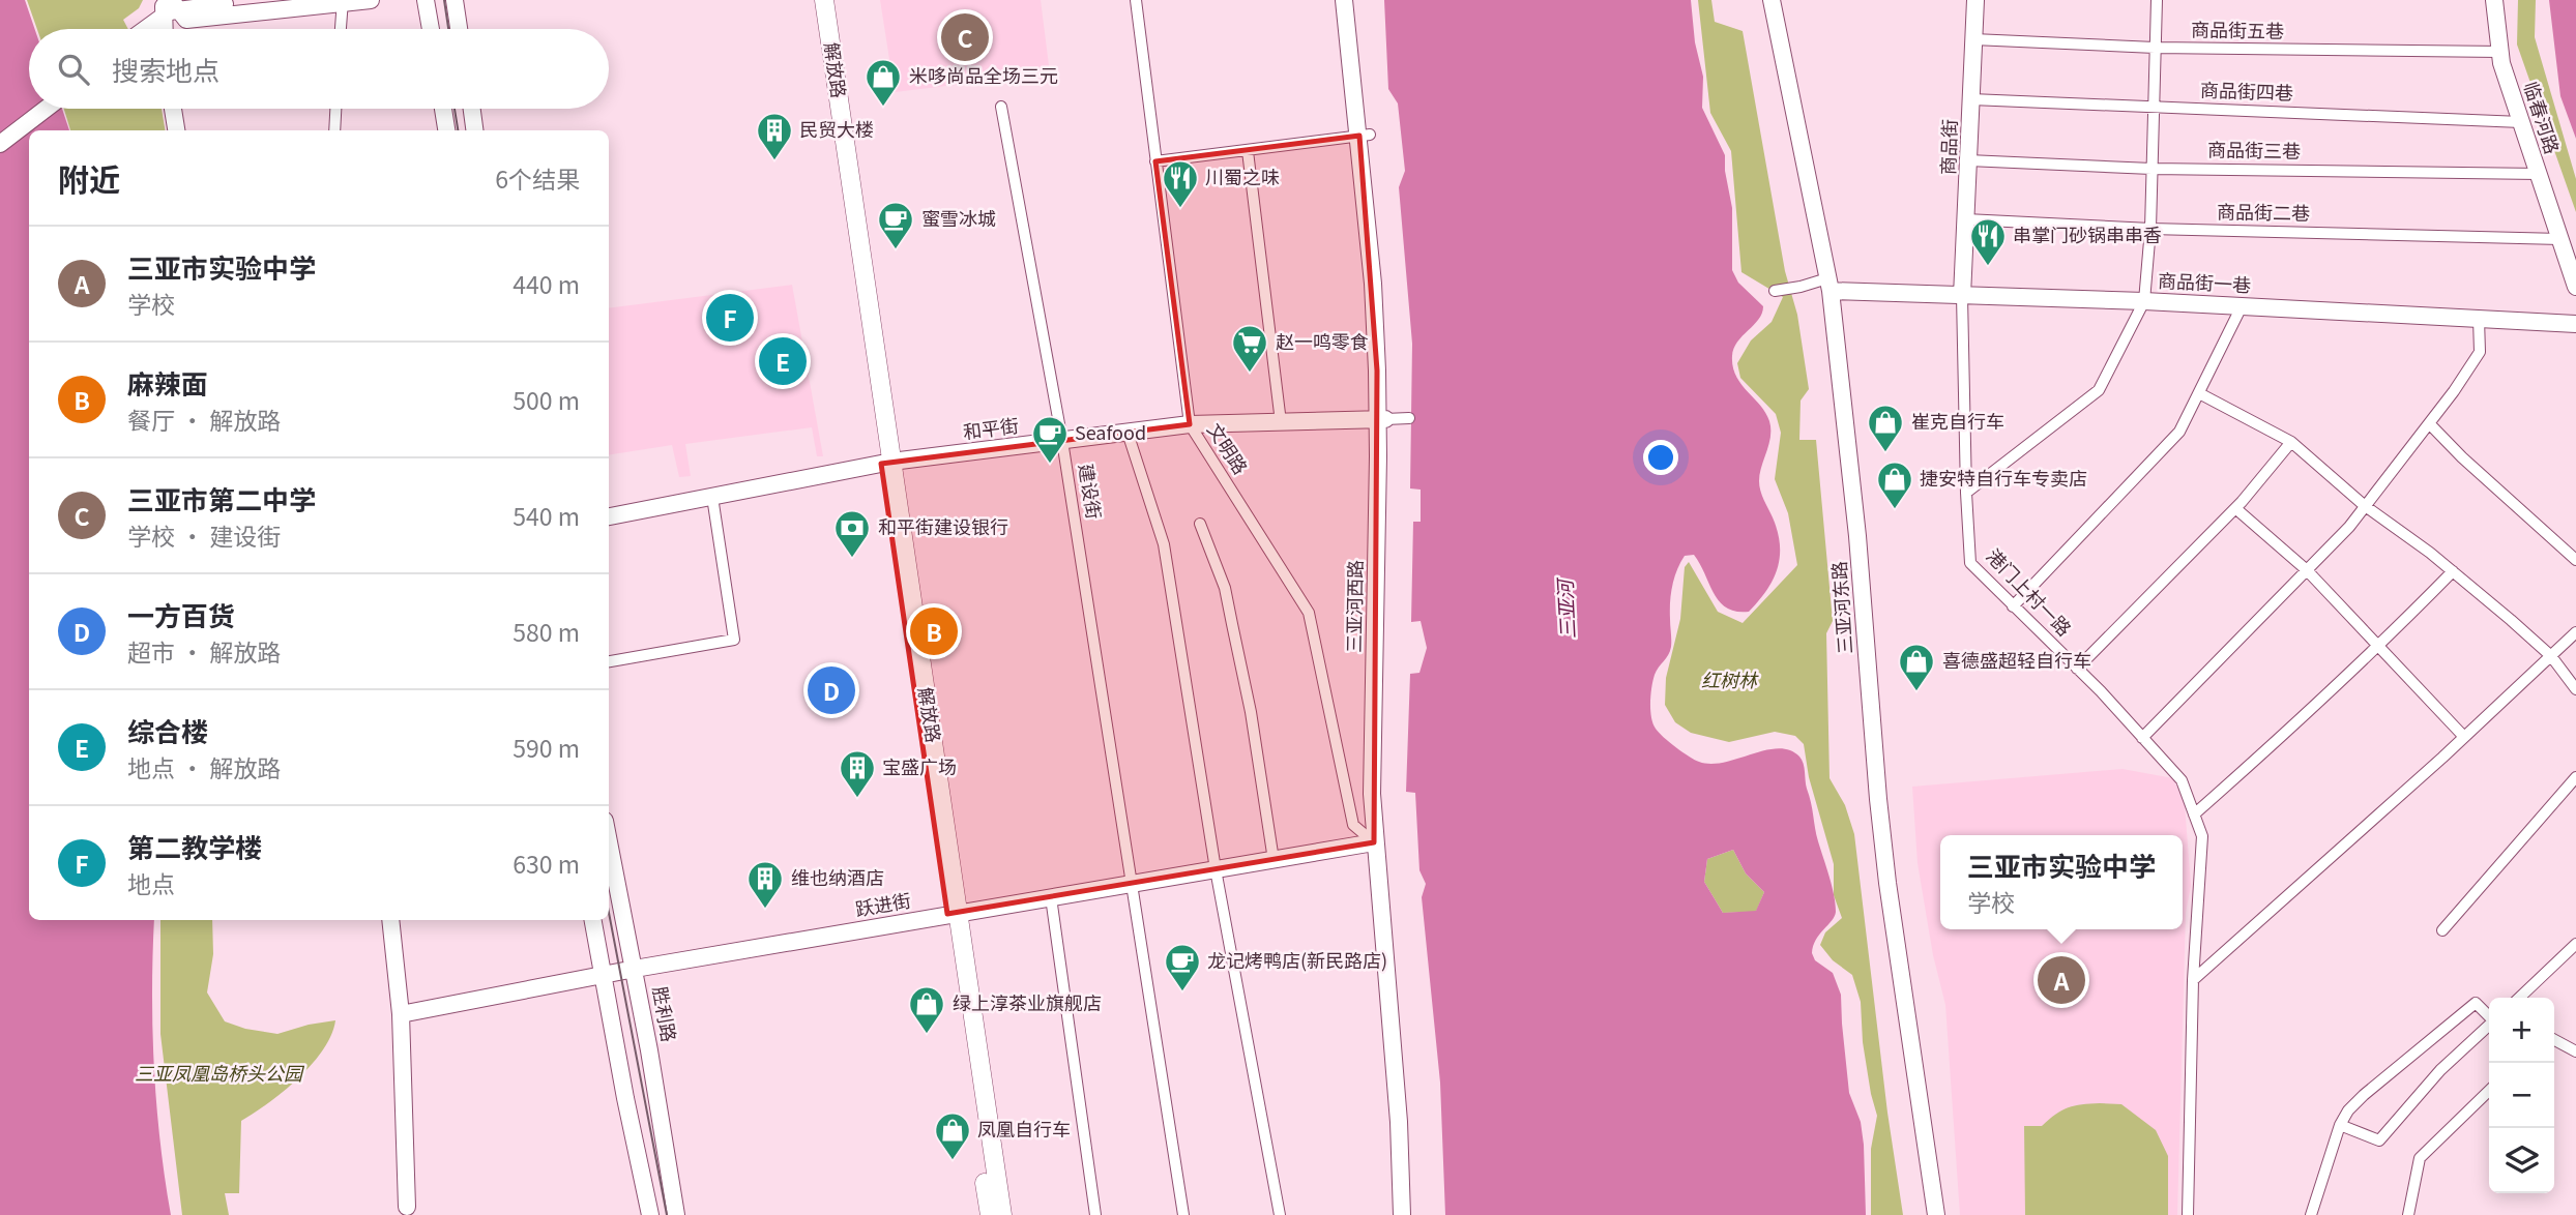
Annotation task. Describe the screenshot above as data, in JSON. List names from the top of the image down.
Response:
{
  "streets": {
    "main road": ["解放路"],
    "street": [
      "商品街五巷",
      "商品街四巷",
      "临春河路",
      "商品街",
      "商品街三巷",
      "商品街二巷",
      "商品街一巷",
      "和平街",
      "文明路",
      "建设街",
      "港门上村一路",
      "三亚河西路",
      "三亚河东路",
      "跃进街",
      "胜利路"
    ]
  },
  "crossings": [
    ["商品街五巷", "临春河路"],
    ["商品街五巷", "商品街"],
    ["解放路", "和平街"],
    ["解放路", "跃进街"],
    ["商品街四巷", "临春河路"],
    ["商品街四巷", "商品街"],
    ["临春河路", "商品街三巷"],
    ["临春河路", "商品街二巷"],
    ["商品街", "商品街三巷"],
    ["商品街", "商品街二巷"],
    ["商品街", "商品街一巷"],
    ["商品街", "港门上村一路"],
    ["商品街一巷", "港门上村一路"],
    ["商品街一巷", "三亚河东路"],
    ["和平街", "文明路"],
    ["和平街", "建设街"],
    ["和平街", "三亚河西路"],
    ["文明路", "三亚河西路"],
    ["文明路", "跃进街"],
    ["建设街", "跃进街"],
    ["三亚河西路", "跃进街"],
    ["跃进街", "胜利路"]
  ],
  "water": ["三亚河"],
  "parks": ["红树林", "三亚凤凰岛桥头公园"],
  "places": {
    "shop": [
      "米哆尚品全场三元",
      "崔克自行车",
      "捷安特自行车专卖店",
      "喜德盛超轻自行车",
      "绿上淳茶业旗舰店",
      "凤凰自行车"
    ],
    "building": ["民贸大楼", "宝盛广场", "维也纳酒店"],
    "restaurant": ["川蜀之味", "串掌门砂锅串串香"],
    "cafe": ["蜜雪冰城", "Seafood", "龙记烤鸭店(新民路店)"],
    "supermarket": ["赵一鸣零食"],
    "bank": ["和平街建设银行"]
  },
  "page": {
    "pins": [
      "C",
      "F",
      "E",
      "B",
      "D",
      "A"
    ],
    "search": "搜索地点",
    "heading": ["附近", "6个结果"],
    "list": [
      {
        "mark": "A",
        "name": "三亚市实验中学",
        "note": "学校",
        "value": "440 m"
      },
      {
        "mark": "B",
        "name": "麻辣面",
        "note": "餐厅 · 解放路",
        "value": "500 m"
      },
      {
        "mark": "C",
        "name": "三亚市第二中学",
        "note": "学校 · 建设街",
        "value": "540 m"
      },
      {
        "mark": "D",
        "name": "一方百货",
        "note": "超市 · 解放路",
        "value": "580 m"
      },
      {
        "mark": "E",
        "name": "综合楼",
        "note": "地点 · 解放路",
        "value": "590 m"
      },
      {
        "mark": "F",
        "name": "第二教学楼",
        "note": "地点",
        "value": "630 m"
      }
    ],
    "popup": ["三亚市实验中学", "学校"],
    "map_buttons": ["+", "−"]
  }
}
